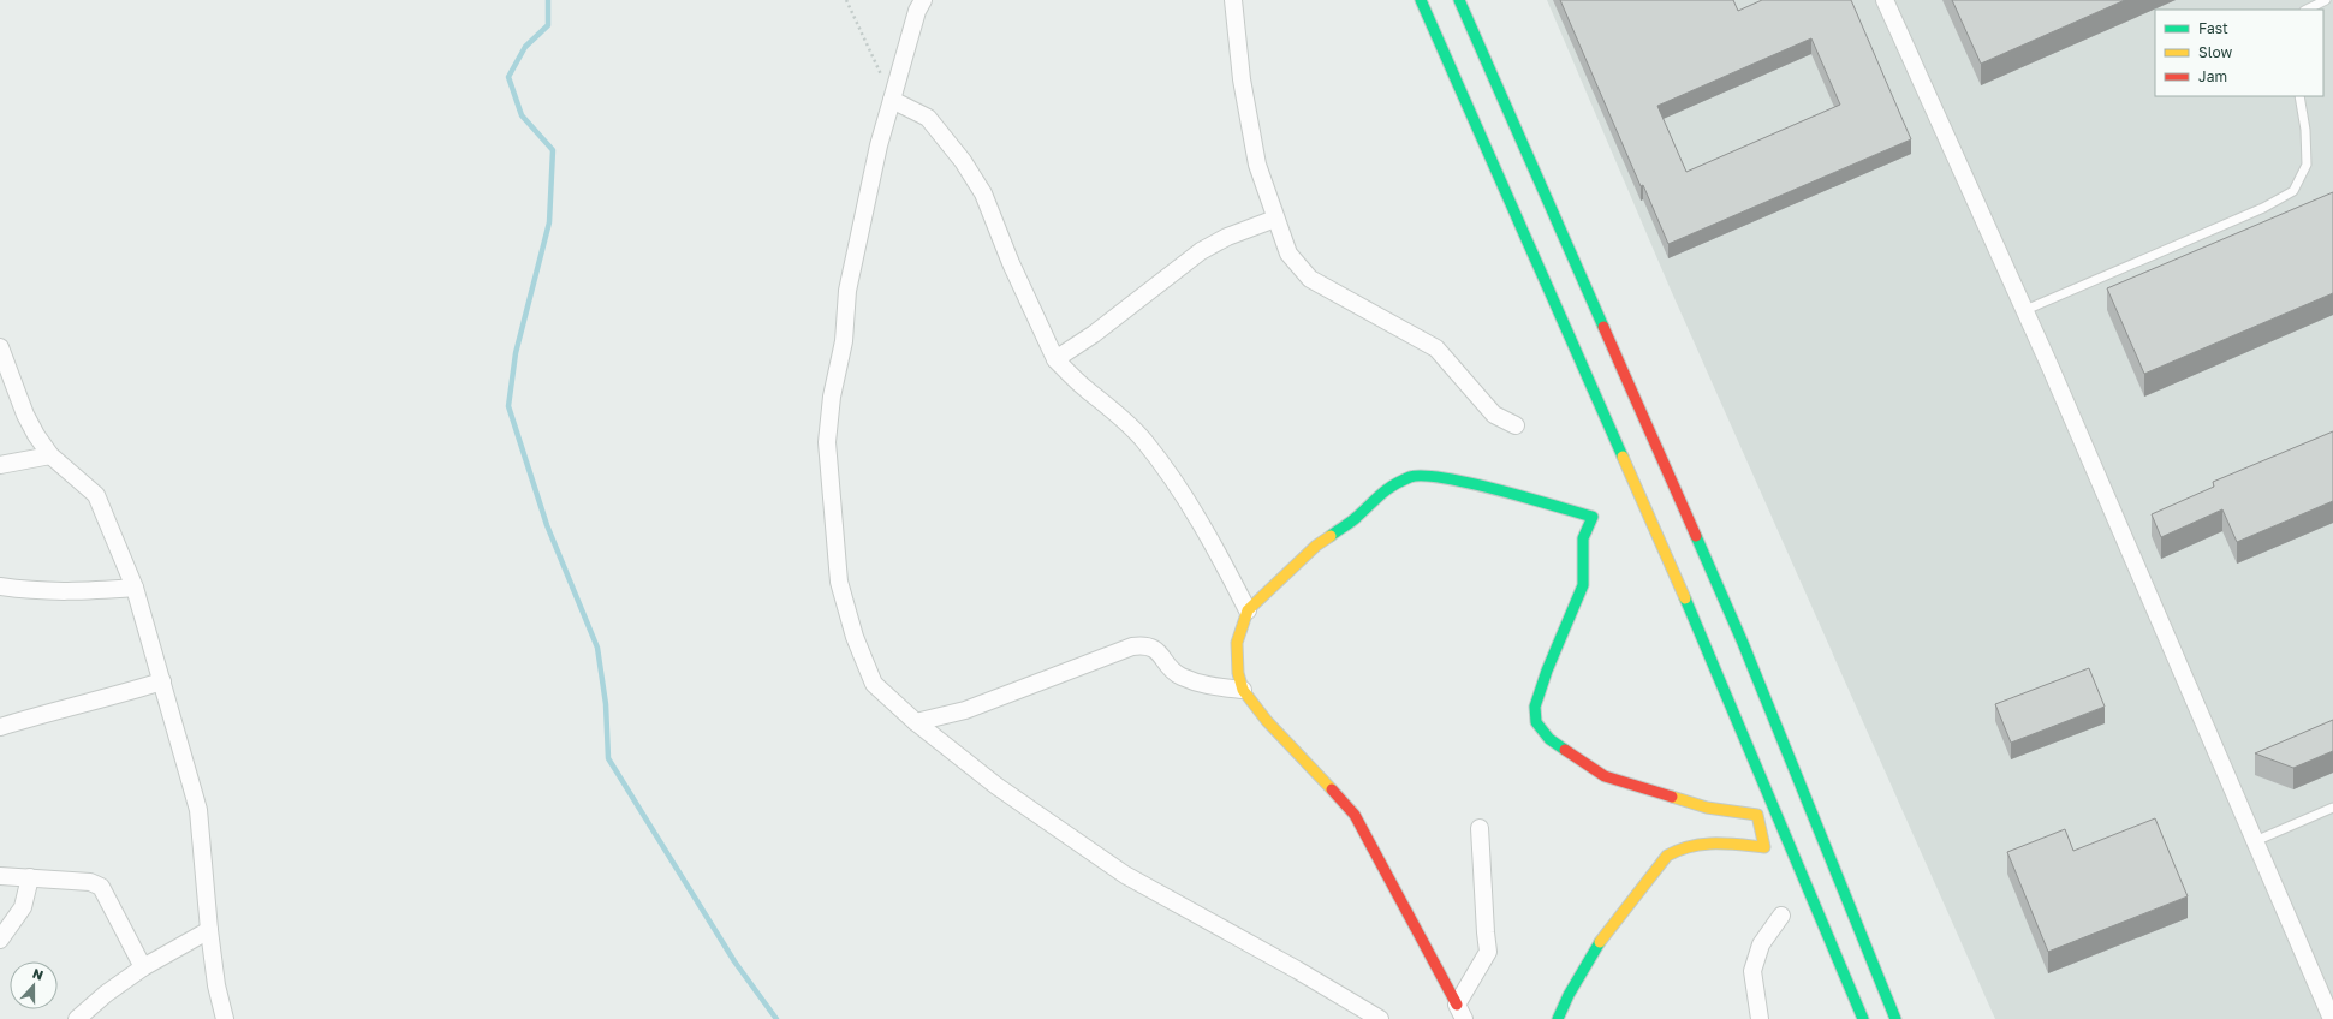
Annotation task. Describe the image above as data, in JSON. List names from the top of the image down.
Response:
{
  "legend": ["Fast", "Slow", "Jam"],
  "north": "top"
}
